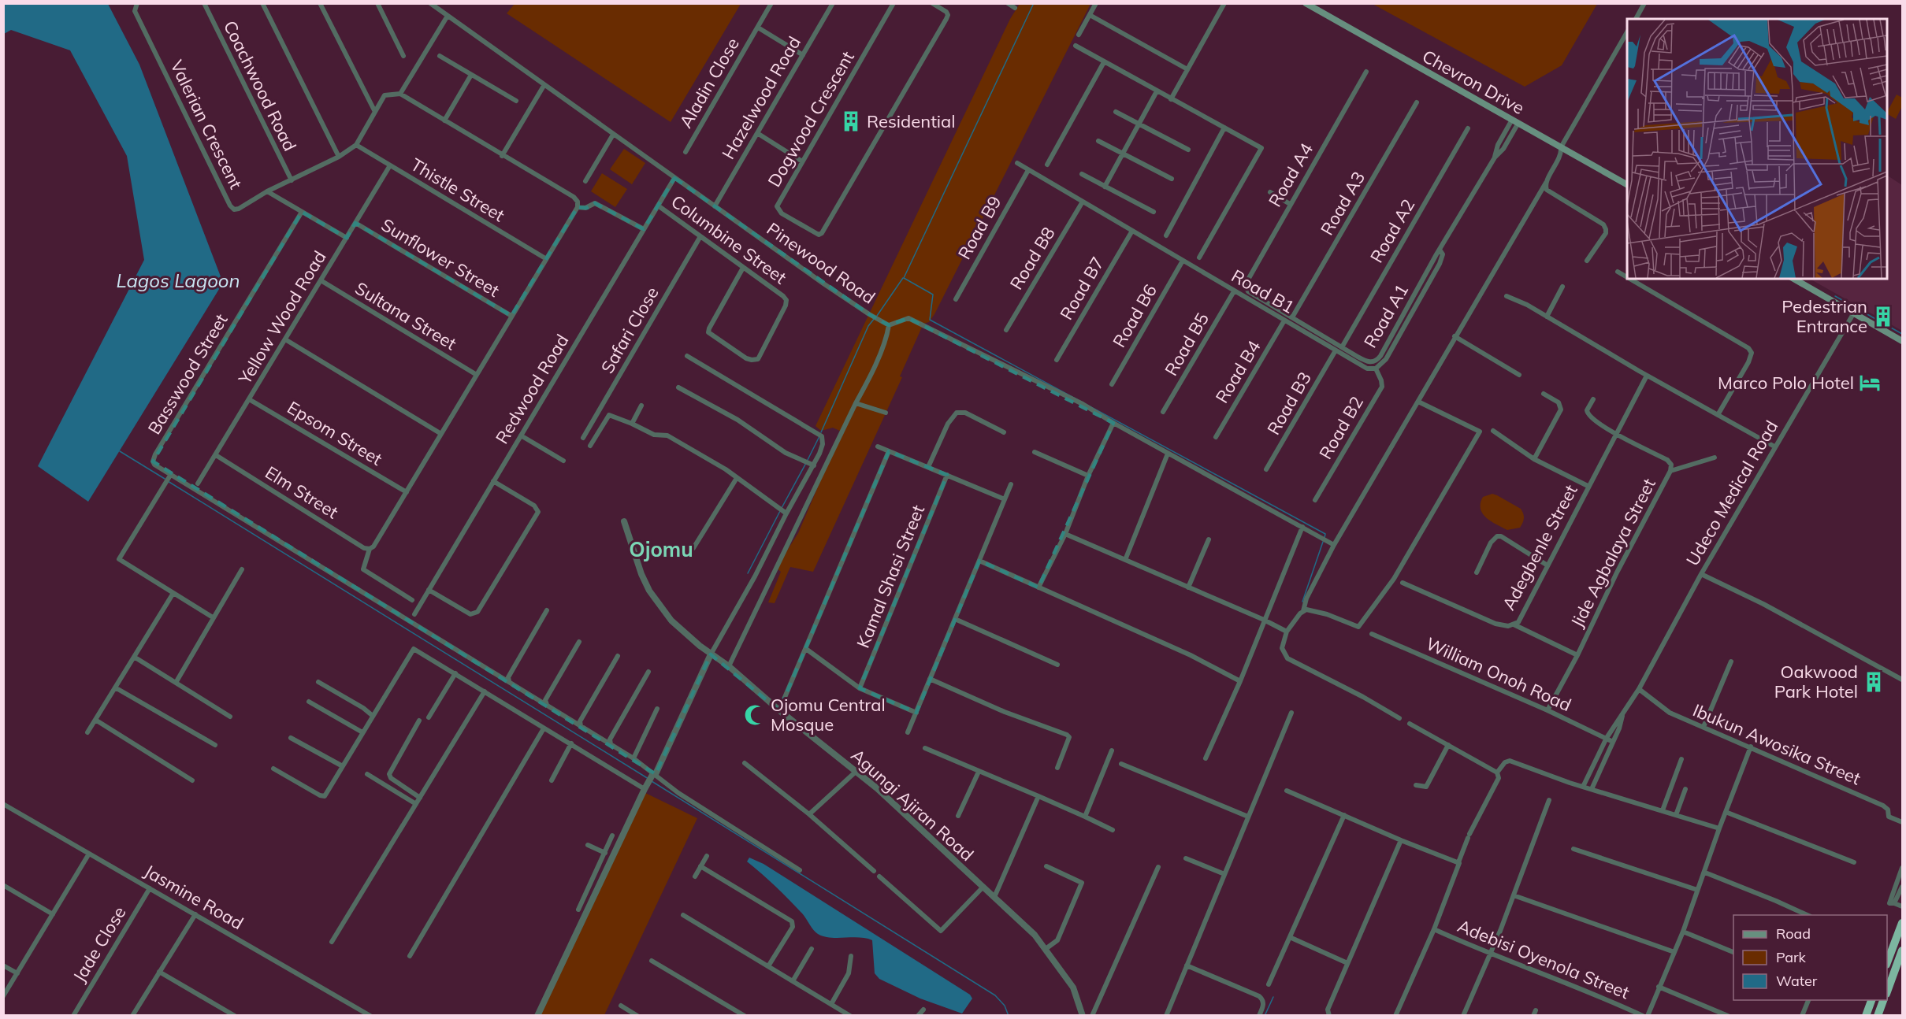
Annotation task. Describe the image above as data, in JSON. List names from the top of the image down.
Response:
{
  "streets": {
    "main road": ["Chevron Drive"],
    "street": [
      "Aladin Close",
      "Coachwood Road",
      "Hazelwood Road",
      "Dogwood Crescent",
      "Valerian Crescent",
      "Road A4",
      "Thistle Street",
      "Road A3",
      "Road B9",
      "Road A2",
      "Columbine Street",
      "Sunflower Street",
      "Road B8",
      "Pinewood Road",
      "Road B7",
      "Road B1",
      "Sultana Street",
      "Road B6",
      "Road A1",
      "Yellow Wood Road",
      "Safari Close",
      "Road B5",
      "Road B4",
      "Basswood Street",
      "Redwood Road",
      "Road B3",
      "Road B2",
      "Epsom Street",
      "Elm Street",
      "Udeco Medical Road",
      "Adegbenle Street",
      "Jide Agbalaya Street",
      "Kamal Shasi Street",
      "William Onoh Road",
      "Ibukun Awosika Street",
      "Agungi Ajiran Road",
      "Jasmine Road",
      "Jade Close",
      "Adebisi Oyenola Street"
    ]
  },
  "crossings": [
    ["Chevron Drive", "Road A1"],
    ["Aladin Close", "Hazelwood Road"],
    ["Coachwood Road", "Valerian Crescent"],
    ["Hazelwood Road", "Pinewood Road"],
    ["Valerian Crescent", "Thistle Street"],
    ["Road A4", "Road A1"],
    ["Thistle Street", "Yellow Wood Road"],
    ["Road A3", "Road A1"],
    ["Road B9", "Road B1"],
    ["Road A2", "Road A1"],
    ["Columbine Street", "Safari Close"],
    ["Columbine Street", "Redwood Road"],
    ["Sunflower Street", "Yellow Wood Road"],
    ["Road B8", "Road B1"],
    ["Pinewood Road", "Redwood Road"],
    ["Road B7", "Road B1"],
    ["Road B1", "Road B6"],
    ["Road B1", "Road B5"],
    ["Road B1", "Road B4"],
    ["Road B1", "Road B3"],
    ["Road B1", "Road B2"],
    ["Sultana Street", "Yellow Wood Road"],
    ["Yellow Wood Road", "Epsom Street"],
    ["Yellow Wood Road", "Elm Street"],
    ["Udeco Medical Road", "Ibukun Awosika Street"],
    ["Adegbenle Street", "Jide Agbalaya Street"],
    ["Jide Agbalaya Street", "William Onoh Road"],
    ["Jasmine Road", "Jade Close"]
  ],
  "districts": ["Ojomu"],
  "water": ["Lagos Lagoon"],
  "places": {
    "building": ["Residential", "Pedestrian Entrance", "Oakwood Park Hotel"],
    "hotel": ["Marco Polo Hotel"],
    "mosque": ["Ojomu Central Mosque"]
  },
  "legend": ["Road", "Park", "Water"]
}
